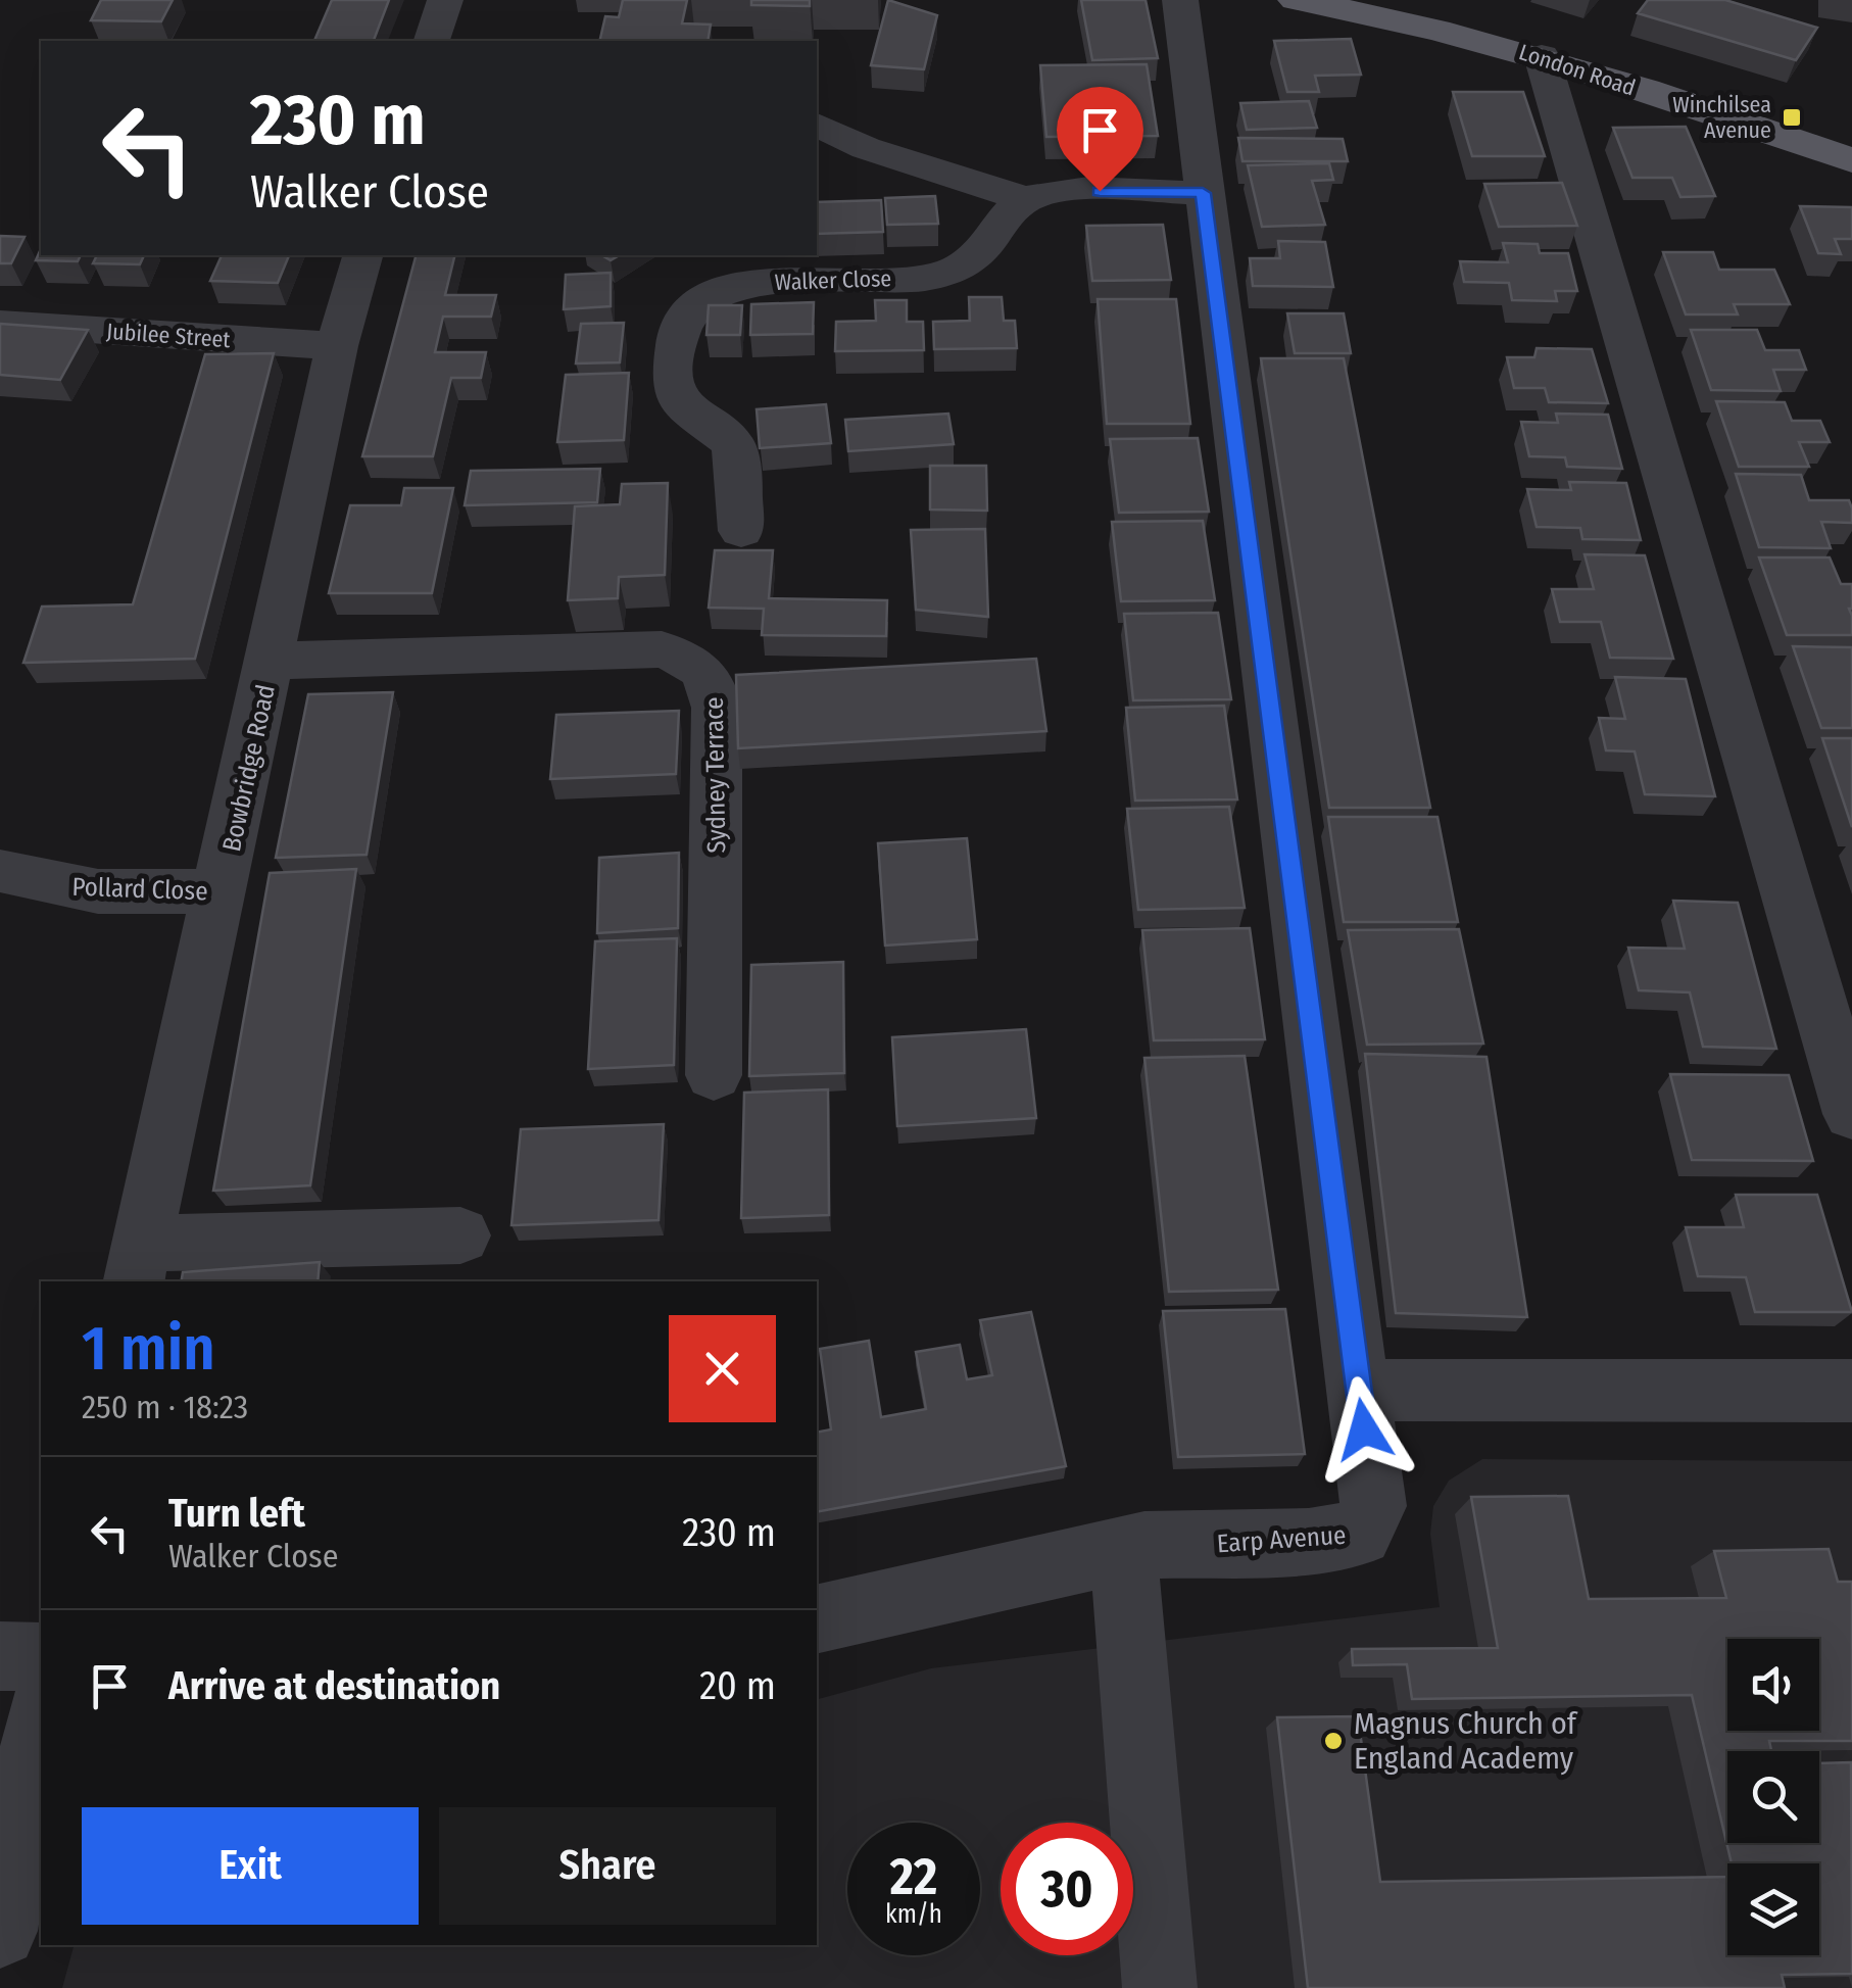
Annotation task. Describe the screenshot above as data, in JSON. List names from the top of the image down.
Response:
{
  "streets": {
    "main road": ["London Road"],
    "street": [
      "Walker Close",
      "Jubilee Street",
      "Bowbridge Road",
      "Sydney Terrace",
      "Pollard Close",
      "Earp Avenue"
    ]
  },
  "crossings": [
    ["Jubilee Street", "Bowbridge Road"],
    ["Bowbridge Road", "Sydney Terrace"],
    ["Bowbridge Road", "Pollard Close"]
  ],
  "places": {
    "transit": ["Winchilsea Avenue"],
    "other": ["Magnus Church of England Academy"]
  },
  "page": {
    "turn": ["230 m", "Walker Close"],
    "heading": ["1 min", "250 m · 18:23"],
    "list": [
      {
        "name": "Turn left",
        "note": "Walker Close",
        "value": "230 m"
      },
      {
        "name": "Arrive at destination",
        "value": "20 m"
      }
    ],
    "buttons": ["Exit", "Share"],
    "speed": "22 km/h",
    "limit": "30"
  }
}
